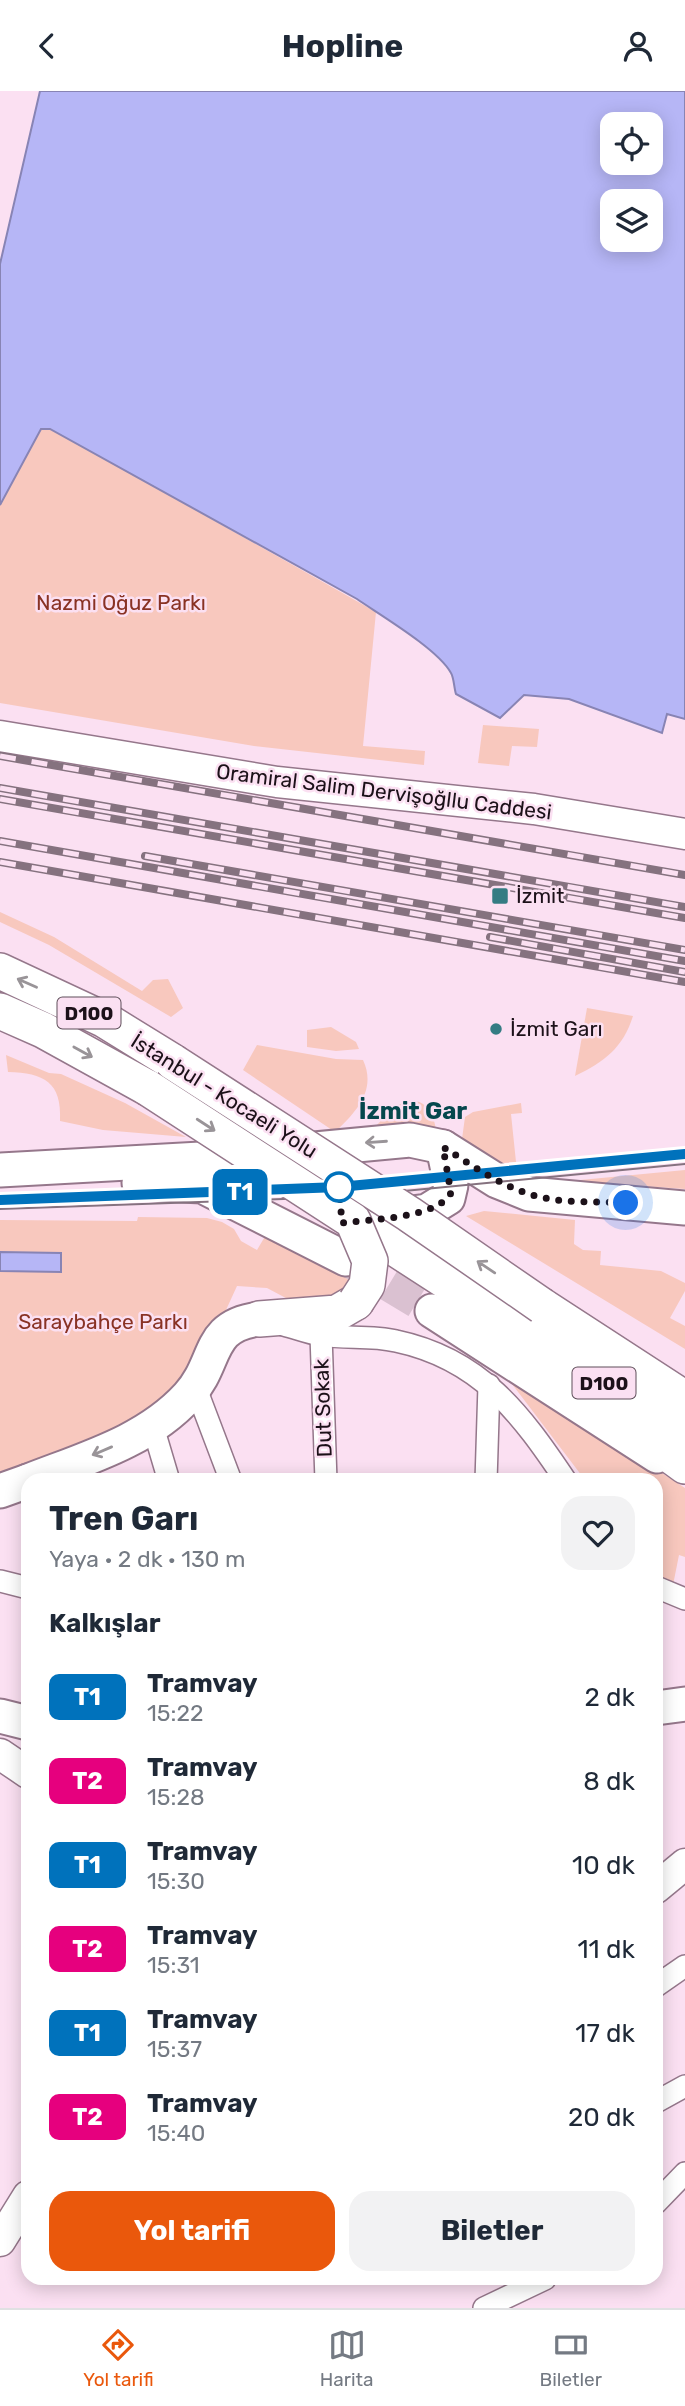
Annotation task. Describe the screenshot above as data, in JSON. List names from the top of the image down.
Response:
{
  "streets": {
    "highway": ["D100", "İstanbul - Kocaeli Yolu"],
    "main road": ["Oramiral Salim Dervişoğllu Caddesi"],
    "street": ["Dut Sokak"]
  },
  "crossings": [
    ["D100", "İstanbul - Kocaeli Yolu"]
  ],
  "districts": ["İzmit Gar"],
  "parks": ["Nazmi Oğuz Parkı", "Saraybahçe Parkı"],
  "places": {
    "transit": ["İzmit"],
    "other": ["İzmit Garı"]
  },
  "lines": ["tram line T1"],
  "page": {
    "header": "Hopline",
    "on_map": "T1",
    "heading": [
      ["Tren Garı", "Yaya · 2 dk · 130 m"],
      "Kalkışlar"
    ],
    "list": [
      {
        "mark": "T1",
        "name": "Tramvay",
        "note": "15:22",
        "value": "2 dk"
      },
      {
        "mark": "T2",
        "name": "Tramvay",
        "note": "15:28",
        "value": "8 dk"
      },
      {
        "mark": "T1",
        "name": "Tramvay",
        "note": "15:30",
        "value": "10 dk"
      },
      {
        "mark": "T2",
        "name": "Tramvay",
        "note": "15:31",
        "value": "11 dk"
      },
      {
        "mark": "T1",
        "name": "Tramvay",
        "note": "15:37",
        "value": "17 dk"
      },
      {
        "mark": "T2",
        "name": "Tramvay",
        "note": "15:40",
        "value": "20 dk"
      }
    ],
    "buttons": ["Yol tarifi", "Biletler"],
    "tabs": ["Yol tarifi", "Harita", "Biletler"]
  }
}
